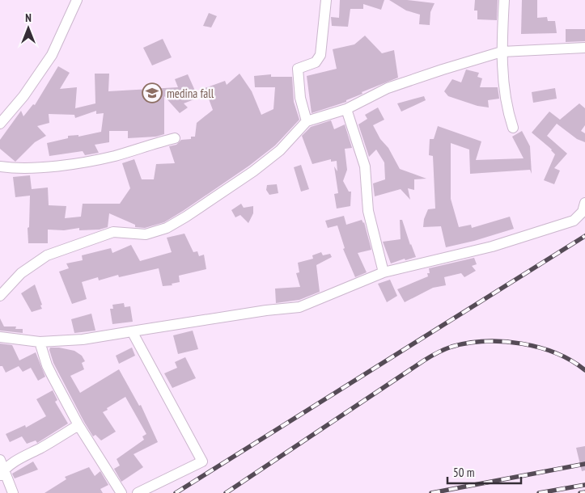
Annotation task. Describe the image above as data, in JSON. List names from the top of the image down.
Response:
{
  "places": {
    "school or university": ["medina fall"]
  },
  "scale_bar": "50 m",
  "north": "top"
}
